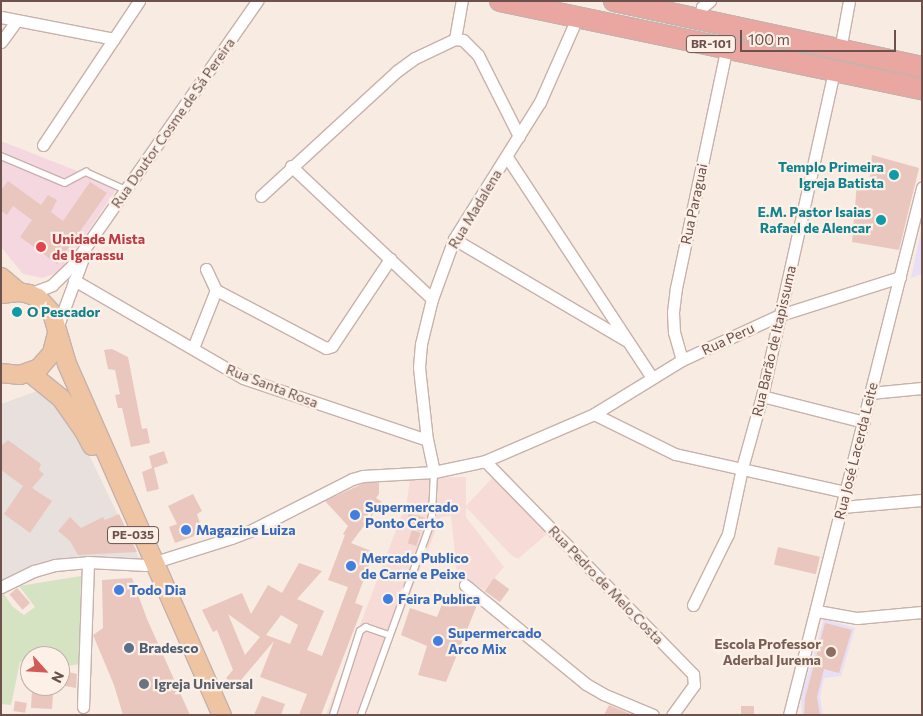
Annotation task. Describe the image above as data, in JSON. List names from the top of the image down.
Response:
{
  "streets": {
    "highway": ["BR-101"],
    "main road": ["PE-035"],
    "street": [
      "Rua Doutor Cosme de Sá Pereira",
      "Rua Paraguai",
      "Rua Madalena",
      "Rua Peru",
      "Rua Barão de Itapissuma",
      "Rua Santa Rosa",
      "Rua José Lacerda Leite",
      "Rua Pedro de Melo Costa"
    ]
  },
  "crossings": [
    ["BR-101", "Rua Paraguai"],
    ["BR-101", "Rua Madalena"],
    ["BR-101", "Rua Barão de Itapissuma"],
    ["Rua Paraguai", "Rua Peru"],
    ["Rua Madalena", "Rua Peru"],
    ["Rua Madalena", "Rua Santa Rosa"],
    ["Rua Peru", "Rua Barão de Itapissuma"],
    ["Rua Peru", "Rua José Lacerda Leite"],
    ["Rua Peru", "PE-035"],
    ["Rua Peru", "Rua Pedro de Melo Costa"]
  ],
  "places": [
    "Templo Primeira Igreja Batista",
    "E.M. Pastor Isaias Rafael de Alencar",
    "Unidade Mista de Igarassu",
    "O Pescador",
    "Supermercado Ponto Certo",
    "Magazine Luiza",
    "Mercado Publico de Carne e Peixe",
    "Todo Dia",
    "Feira Publica",
    "Supermercado Arco Mix",
    "Bradesco",
    "Escola Professor Aderbal Jurema",
    "Igreja Universal"
  ],
  "scale_bar": "100 m",
  "north": "bottom right"
}
